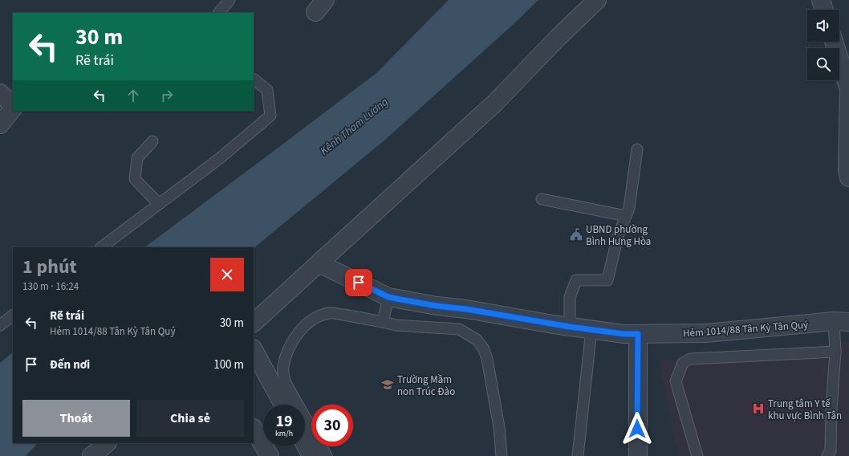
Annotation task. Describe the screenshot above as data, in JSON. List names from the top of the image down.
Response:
{
  "streets": {
    "street": ["Hẻm 1014/88 Tân Kỳ Tân Quý"]
  },
  "water": ["Kênh Tham Lương"],
  "places": {
    "public building": ["UBND phường Bình Hưng Hòa"],
    "school or university": ["Trường Mầm non Trúc Đào"],
    "hospital": ["Trung tâm Y tế khu vực Bình Tân"]
  },
  "page": {
    "turn": ["30 m", "Rẽ trái"],
    "heading": ["1 phút", "130 m · 16:24"],
    "list": [
      {
        "name": "Rẽ trái",
        "note": "Hẻm 1014/88 Tân Kỳ Tân Quý",
        "value": "30 m"
      },
      {
        "name": "Đến nơi",
        "value": "100 m"
      }
    ],
    "buttons": ["Thoát", "Chia sẻ"],
    "speed": "19 km/h",
    "limit": "30"
  }
}
